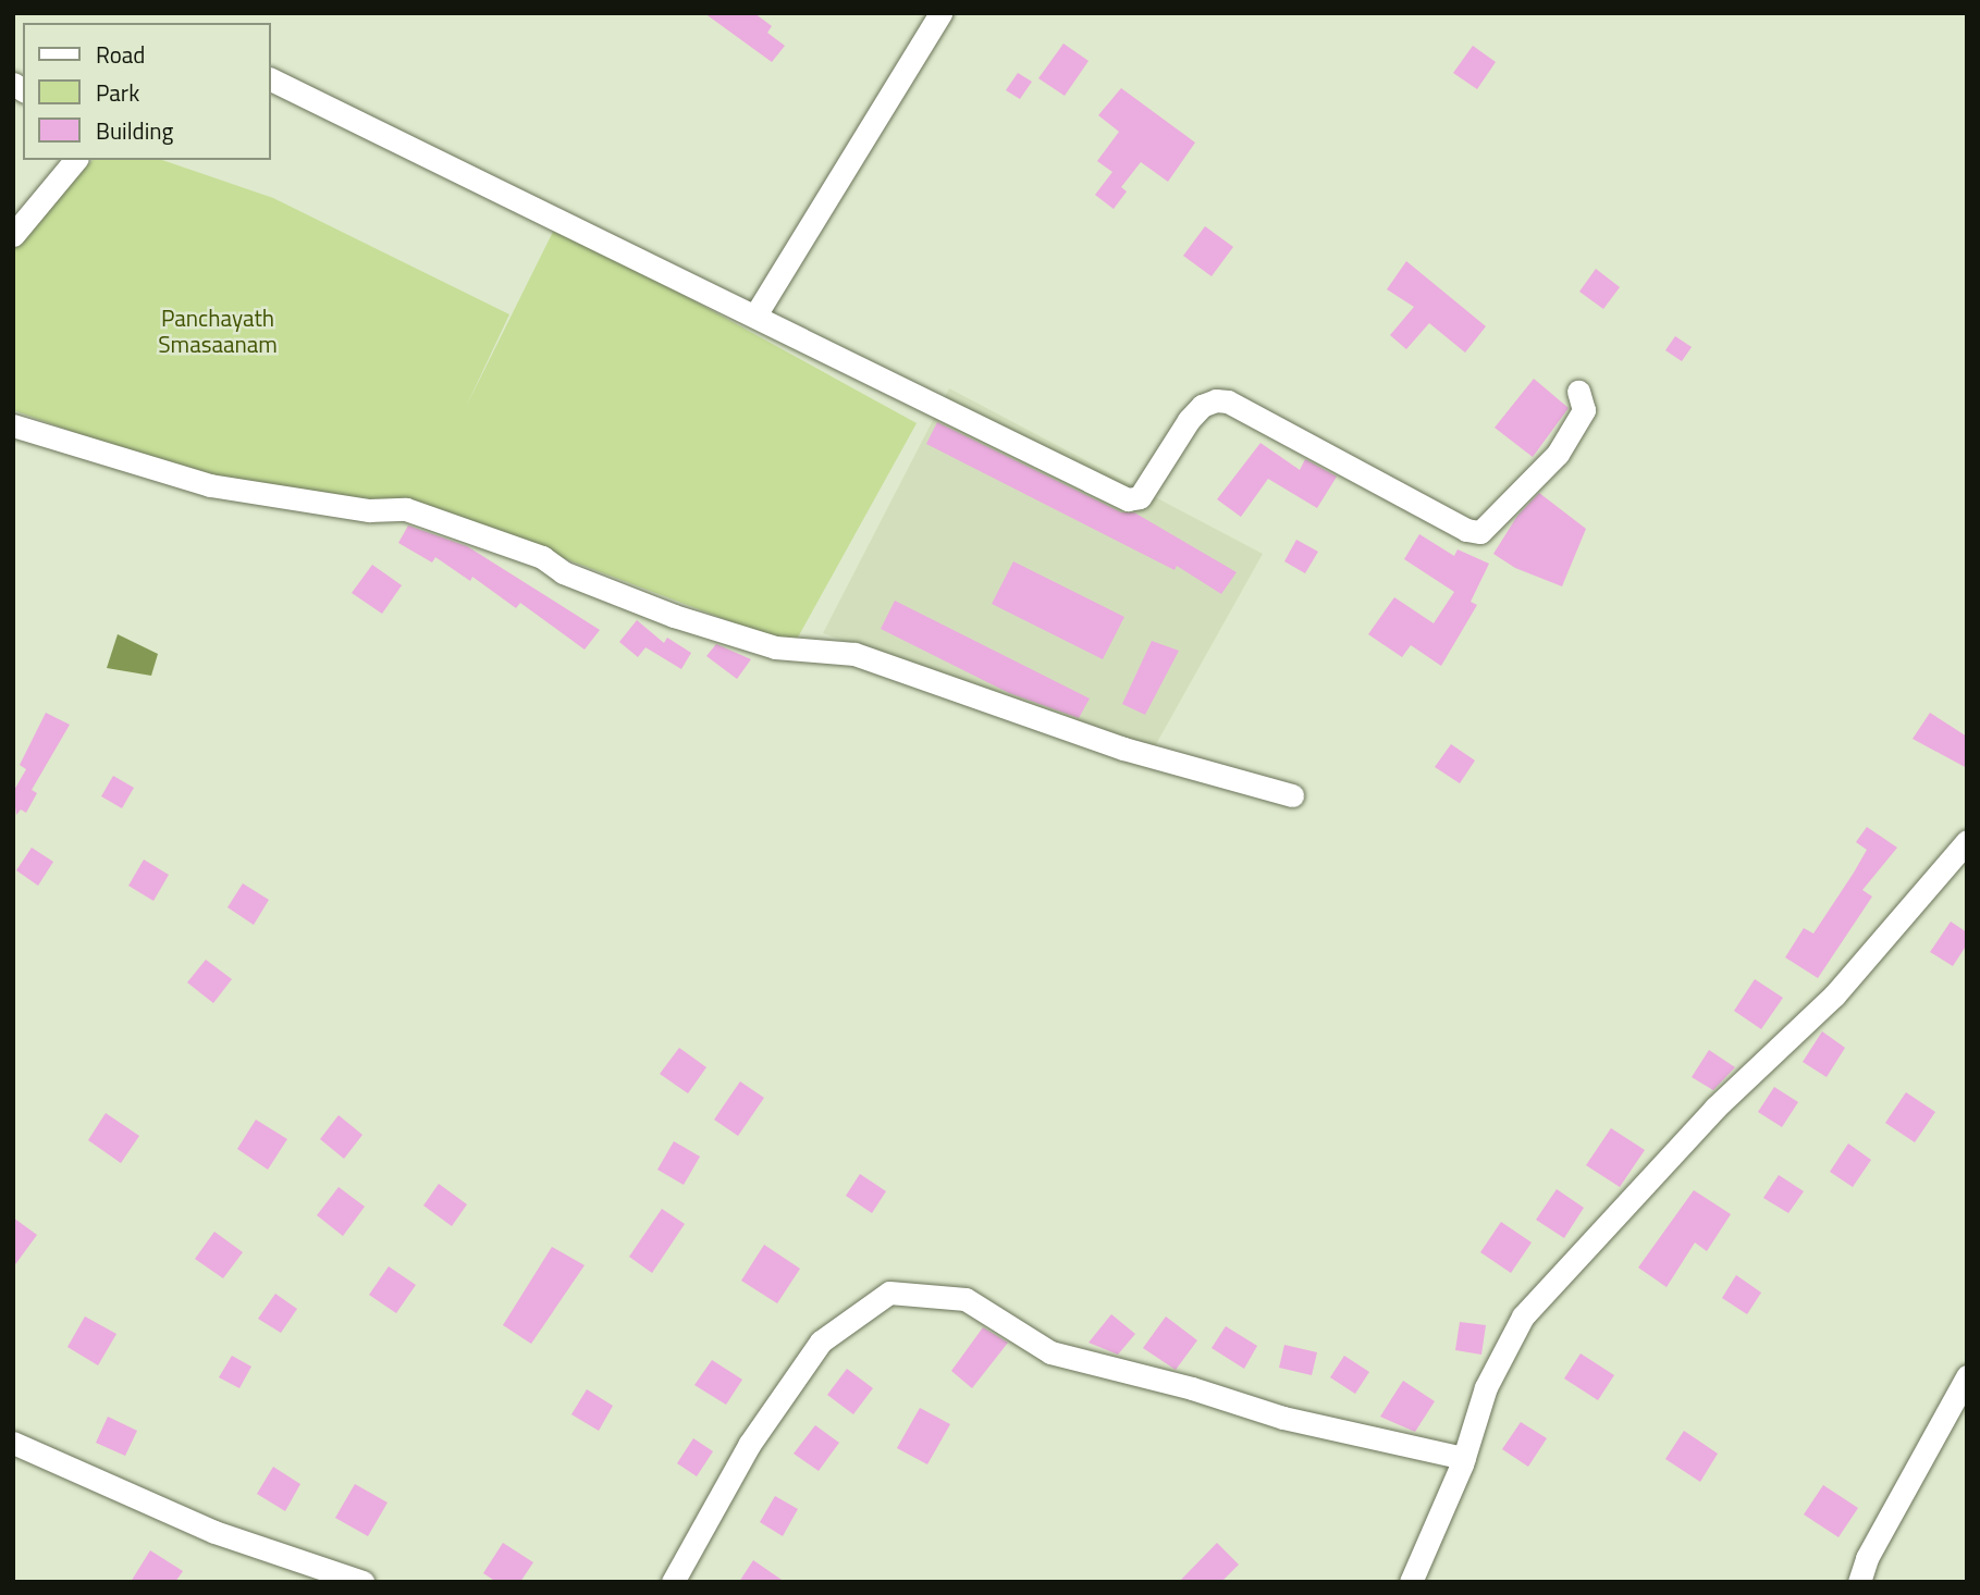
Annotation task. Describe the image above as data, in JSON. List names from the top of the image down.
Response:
{
  "parks": ["Panchayath Smasaanam"],
  "legend": ["Road", "Park", "Building"]
}
